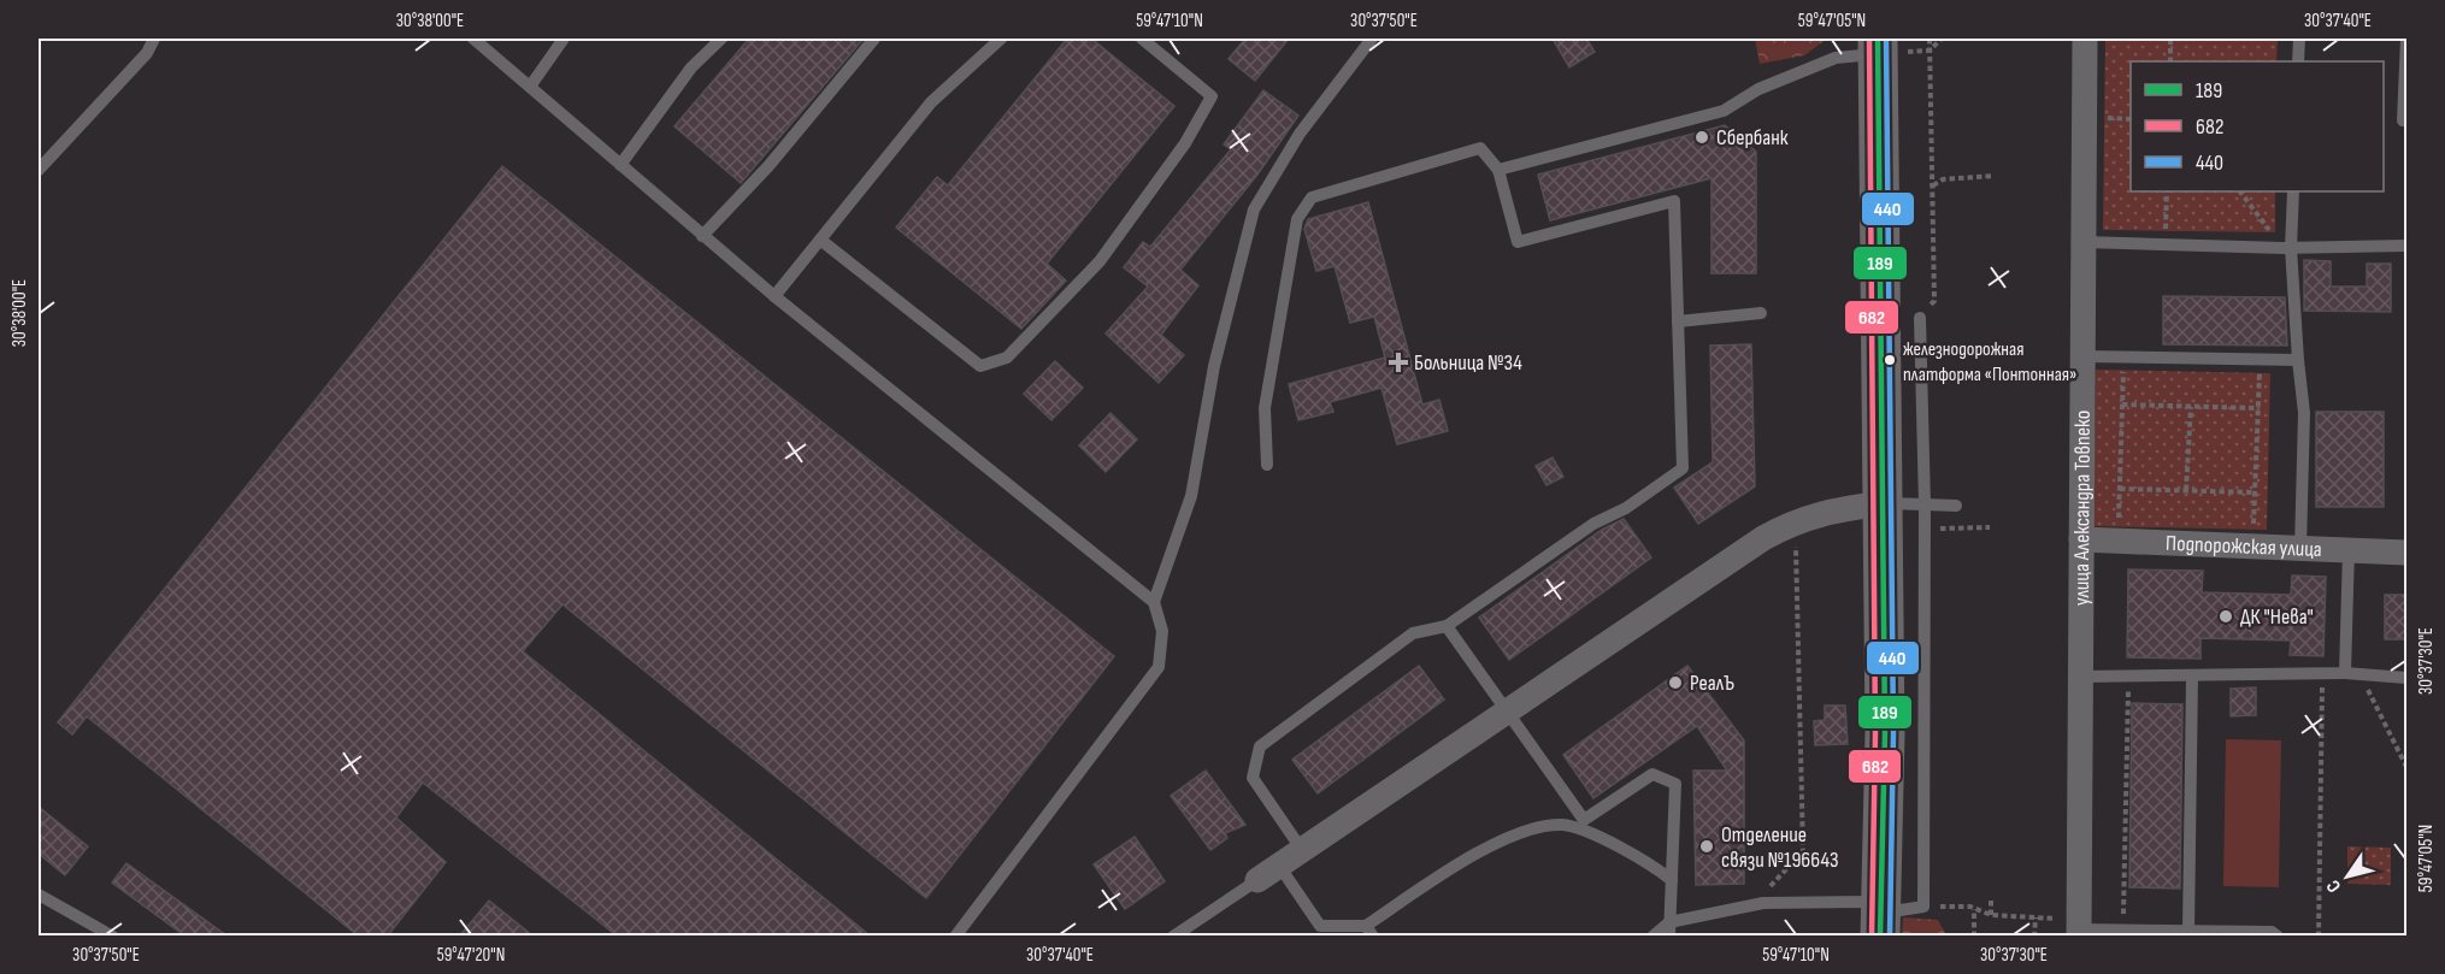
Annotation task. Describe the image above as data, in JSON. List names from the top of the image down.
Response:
{
  "streets": {
    "street": ["улица Александра Товпеко", "Подпорожская улица"]
  },
  "crossings": [
    ["улица Александра Товпеко", "Подпорожская улица"]
  ],
  "places": {
    "other": [
      "Сбербанк",
      "железнодорожная платформа «Понтонная»",
      "ДК \"Нева\"",
      "РеалЪ",
      "Отделение связи №196643"
    ],
    "health": ["Больница №34"]
  },
  "lines": ["transit line 189", "transit line 682", "transit line 440"],
  "legend": ["189", "682", "440"],
  "north": "bottom left",
  "coordinates": [
    "30°38'00\"E",
    "59°47'10\"N",
    "30°37'50\"E",
    "59°47'05\"N",
    "30°37'40\"E",
    "30°37'30\"E",
    "59°47'20\"N"
  ]
}
